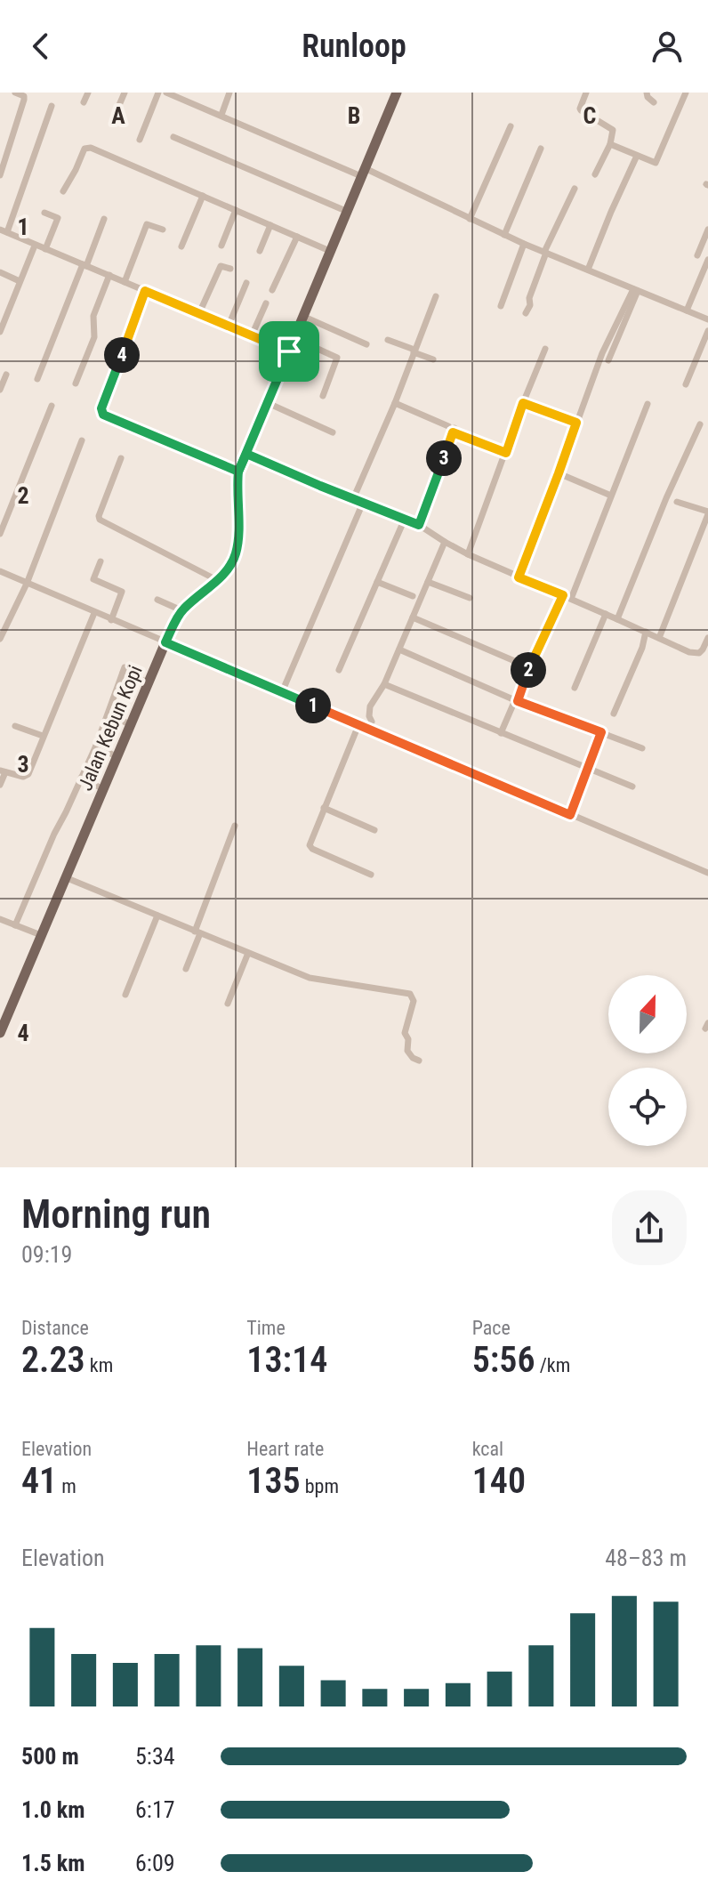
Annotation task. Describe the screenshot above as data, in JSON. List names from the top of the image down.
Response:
{
  "streets": {
    "main road": ["Jalan Kebun Kopi"]
  },
  "north": "top",
  "page": {
    "header": "Runloop",
    "pins": [
      "4",
      "3",
      "2",
      "1"
    ],
    "heading": ["Morning run", "09:19"],
    "stats": [
      ["Distance", "2.23 km"],
      ["Time", "13:14"],
      ["Pace", "5:56 /km"],
      ["Elevation", "41 m"],
      ["Heart rate", "135 bpm"],
      ["kcal", "140"]
    ],
    "chart": ["Elevation", "48–83 m"],
    "list": [
      {
        "name": "500 m",
        "note": "5:34"
      },
      {
        "name": "1.0 km",
        "note": "6:17"
      },
      {
        "name": "1.5 km",
        "note": "6:09"
      }
    ]
  },
  "grid": {
    "columns": ["A", "B", "C"],
    "rows": [
      "1",
      "2",
      "3",
      "4"
    ]
  }
}
